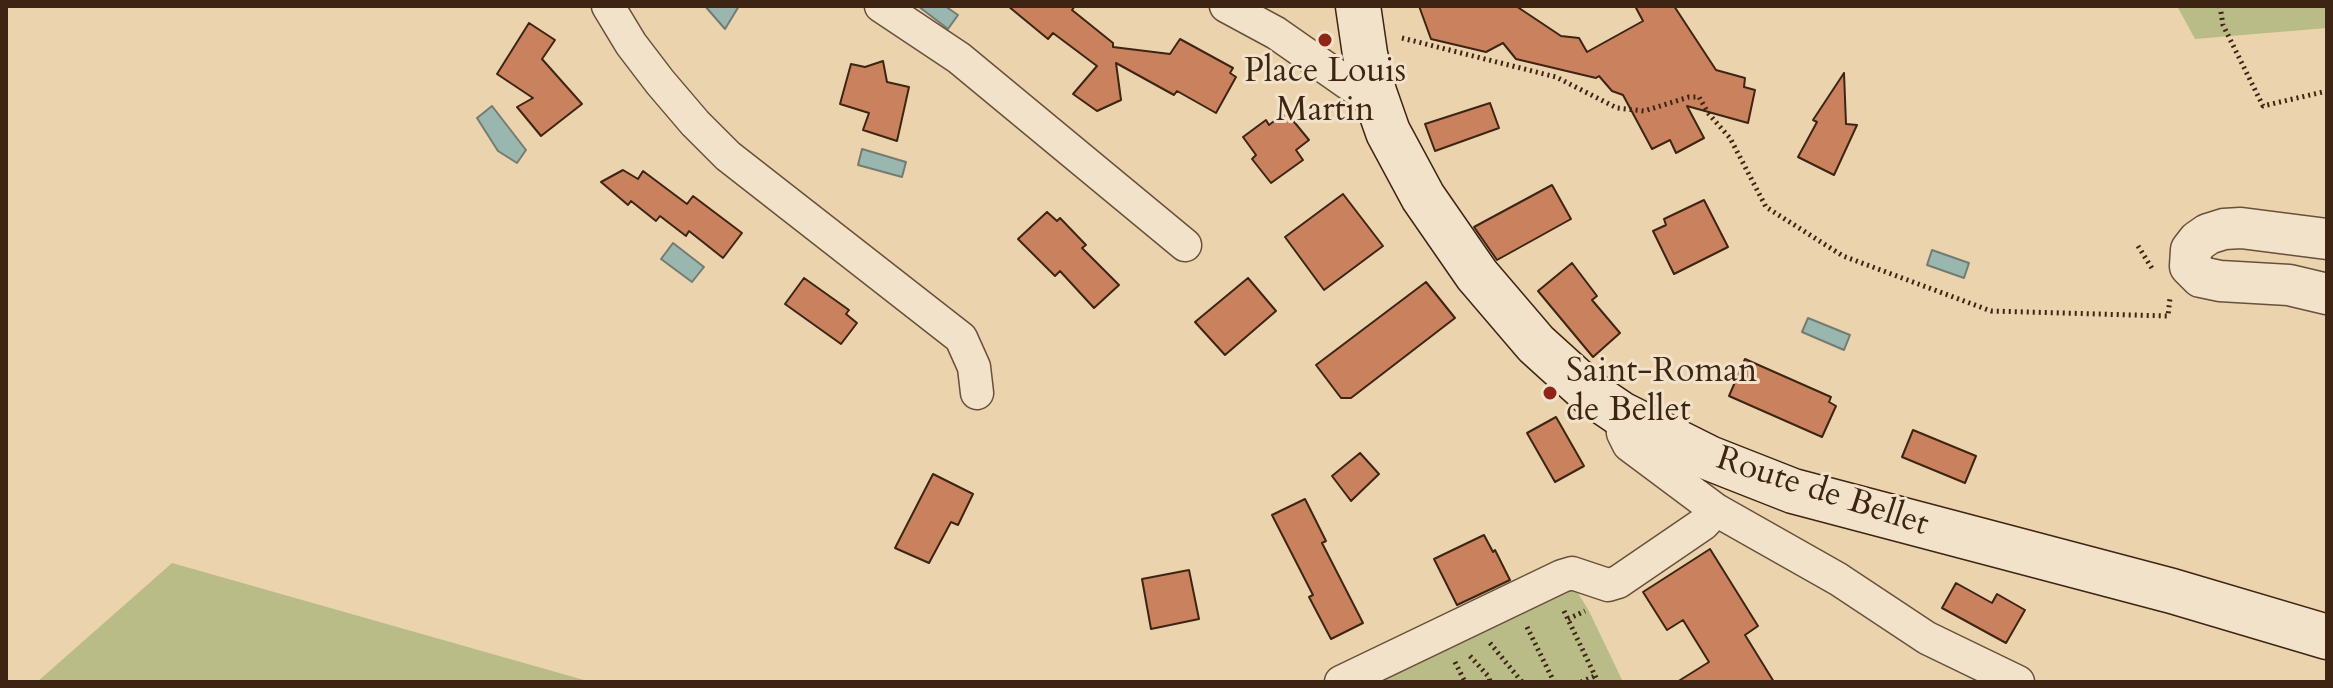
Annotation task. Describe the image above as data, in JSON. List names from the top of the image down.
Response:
{
  "streets": {
    "main road": ["Route de Bellet"]
  },
  "places": ["Place Louis Martin", "Saint-Roman de Bellet"]
}
